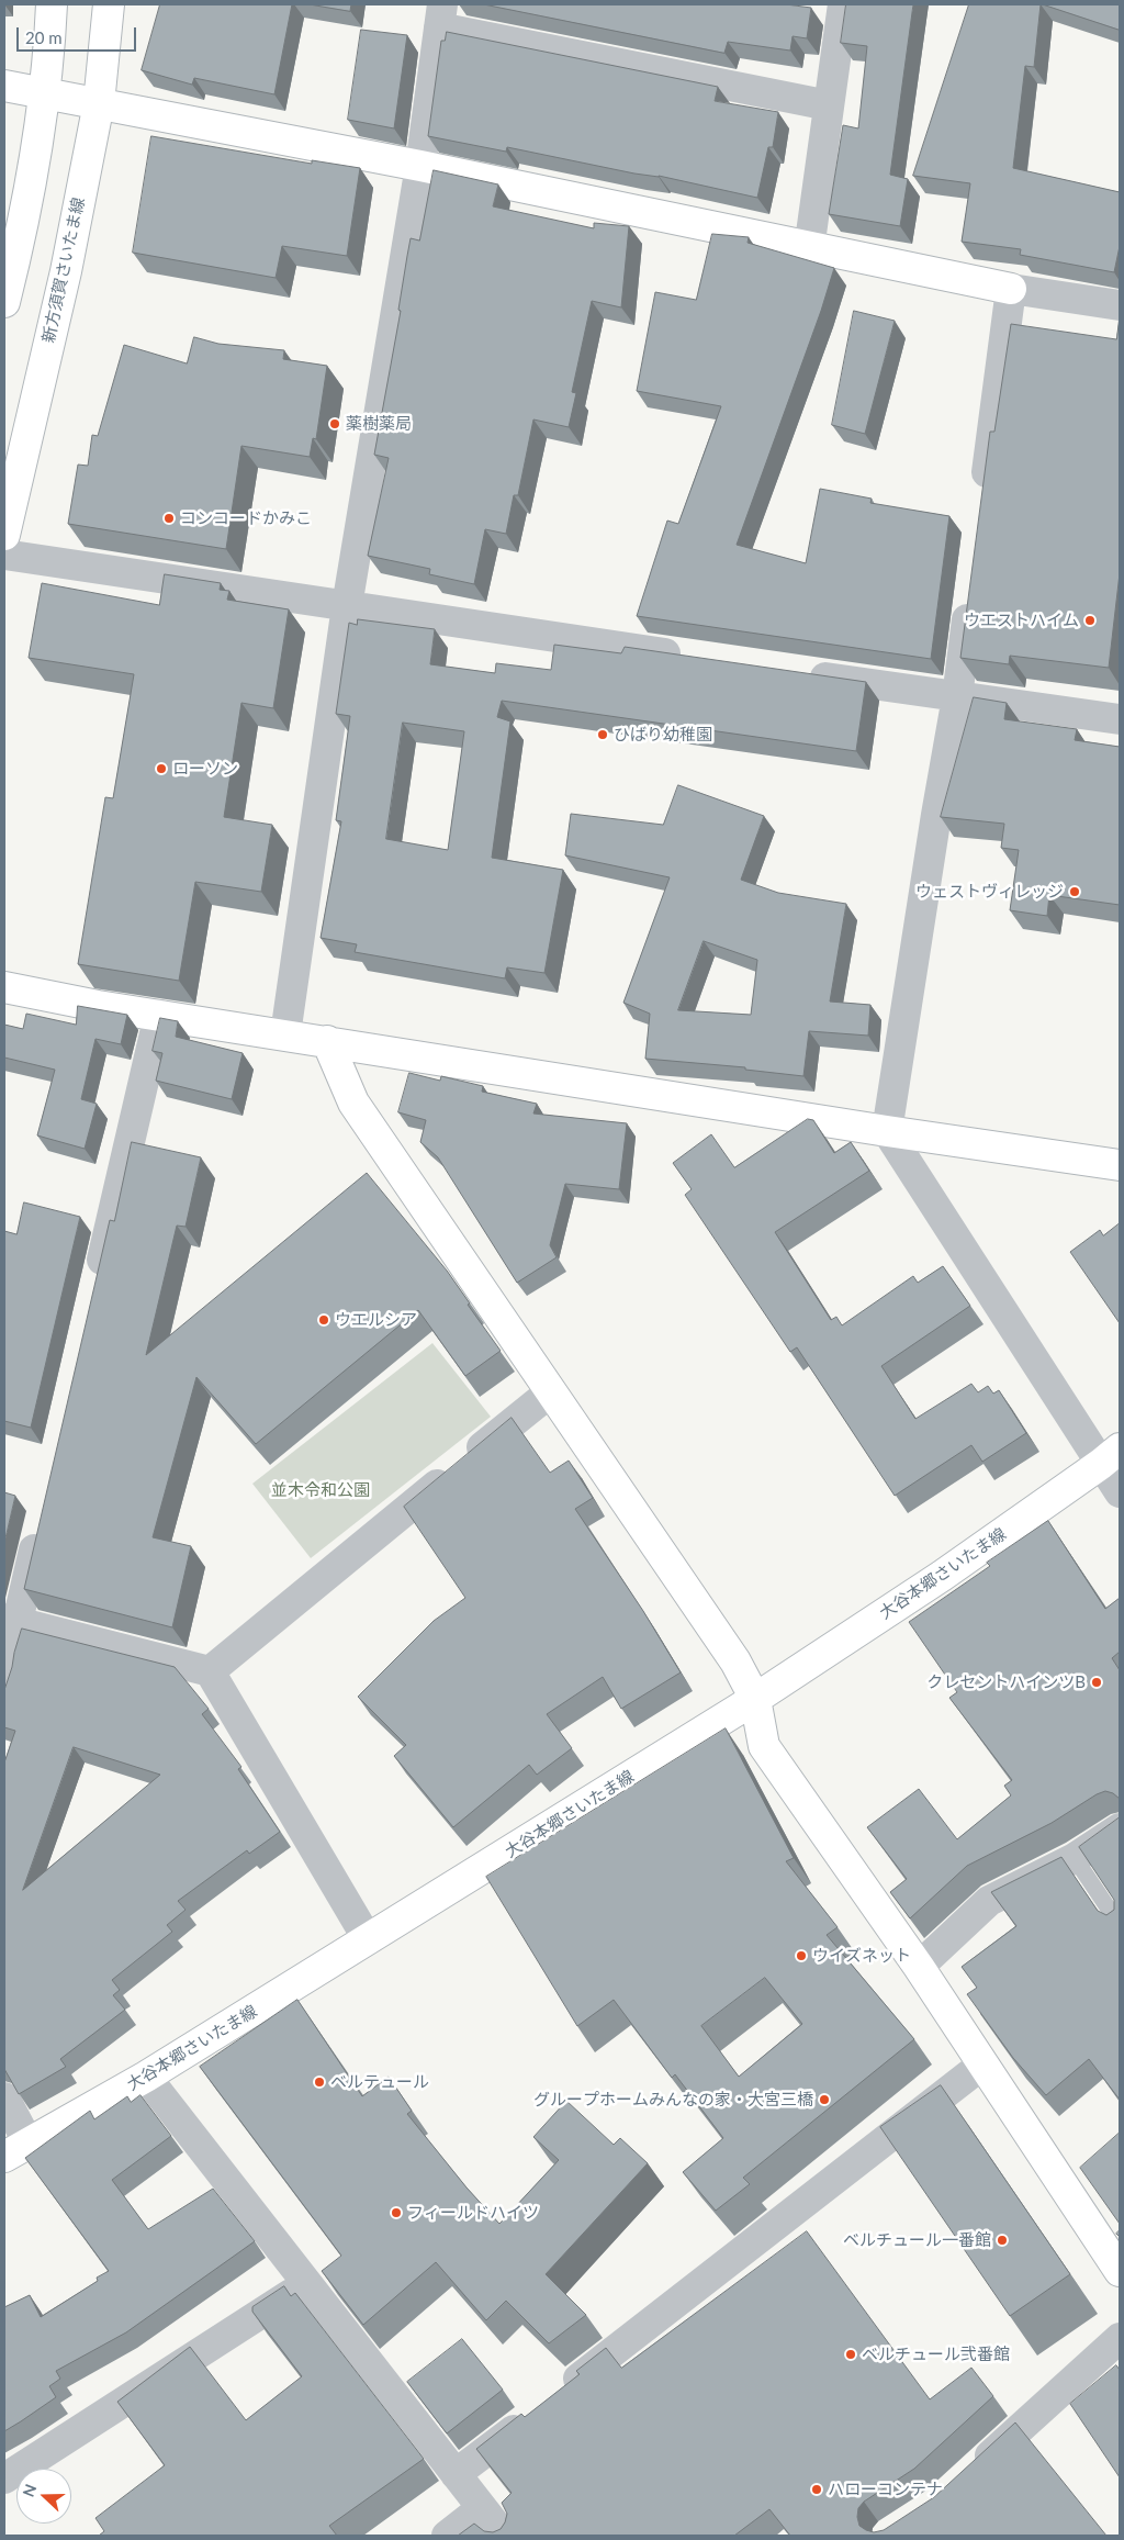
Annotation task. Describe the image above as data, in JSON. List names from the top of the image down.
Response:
{
  "streets": {
    "street": ["新方須賀さいたま線", "大谷本郷さいたま線"]
  },
  "parks": ["並木令和公園"],
  "places": [
    "薬樹薬局",
    "コンコードかみこ",
    "ウエストハイム",
    "ひばり幼稚園",
    "ローソン",
    "ウェストヴィレッジ",
    "ウエルシア",
    "クレセントハインツB",
    "ウイズネット",
    "ベルテュール",
    "グループホームみんなの家・大宮三橋",
    "フィールドハイツ",
    "ベルチュール一番館",
    "ベルチュール弐番館",
    "ハローコンテナ"
  ],
  "scale_bar": "20 m",
  "north": "left"
}
